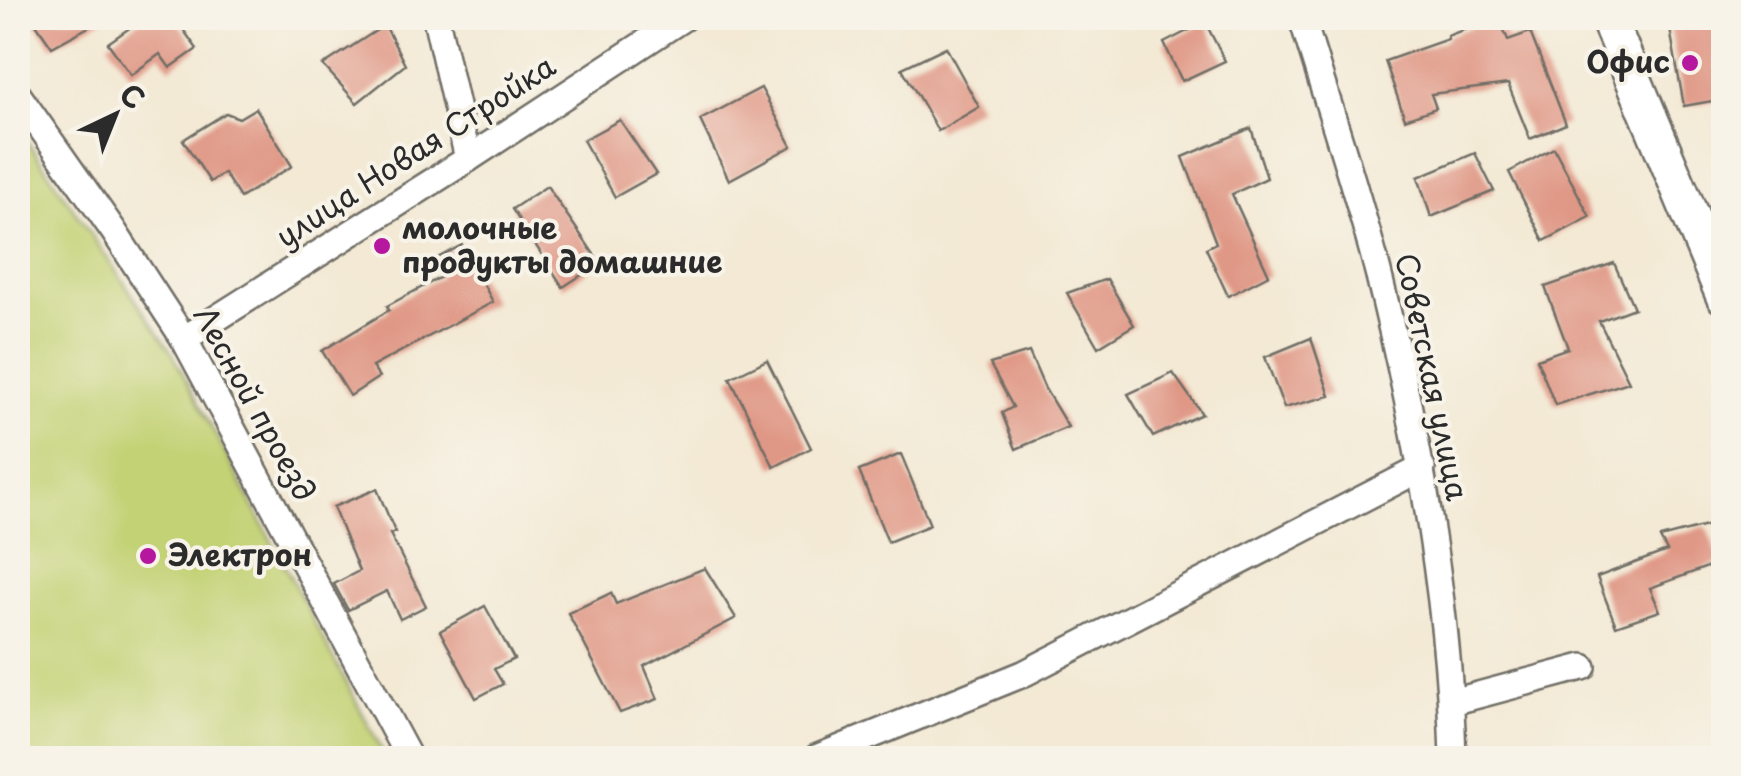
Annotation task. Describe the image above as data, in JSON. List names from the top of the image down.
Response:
{
  "streets": {
    "street": ["улица Новая Стройка", "Советская улица", "Лесной проезд"]
  },
  "crossings": [
    ["улица Новая Стройка", "Лесной проезд"]
  ],
  "places": ["Офис", "молочные продукты домашние", "Электрон"],
  "north": "top right"
}
